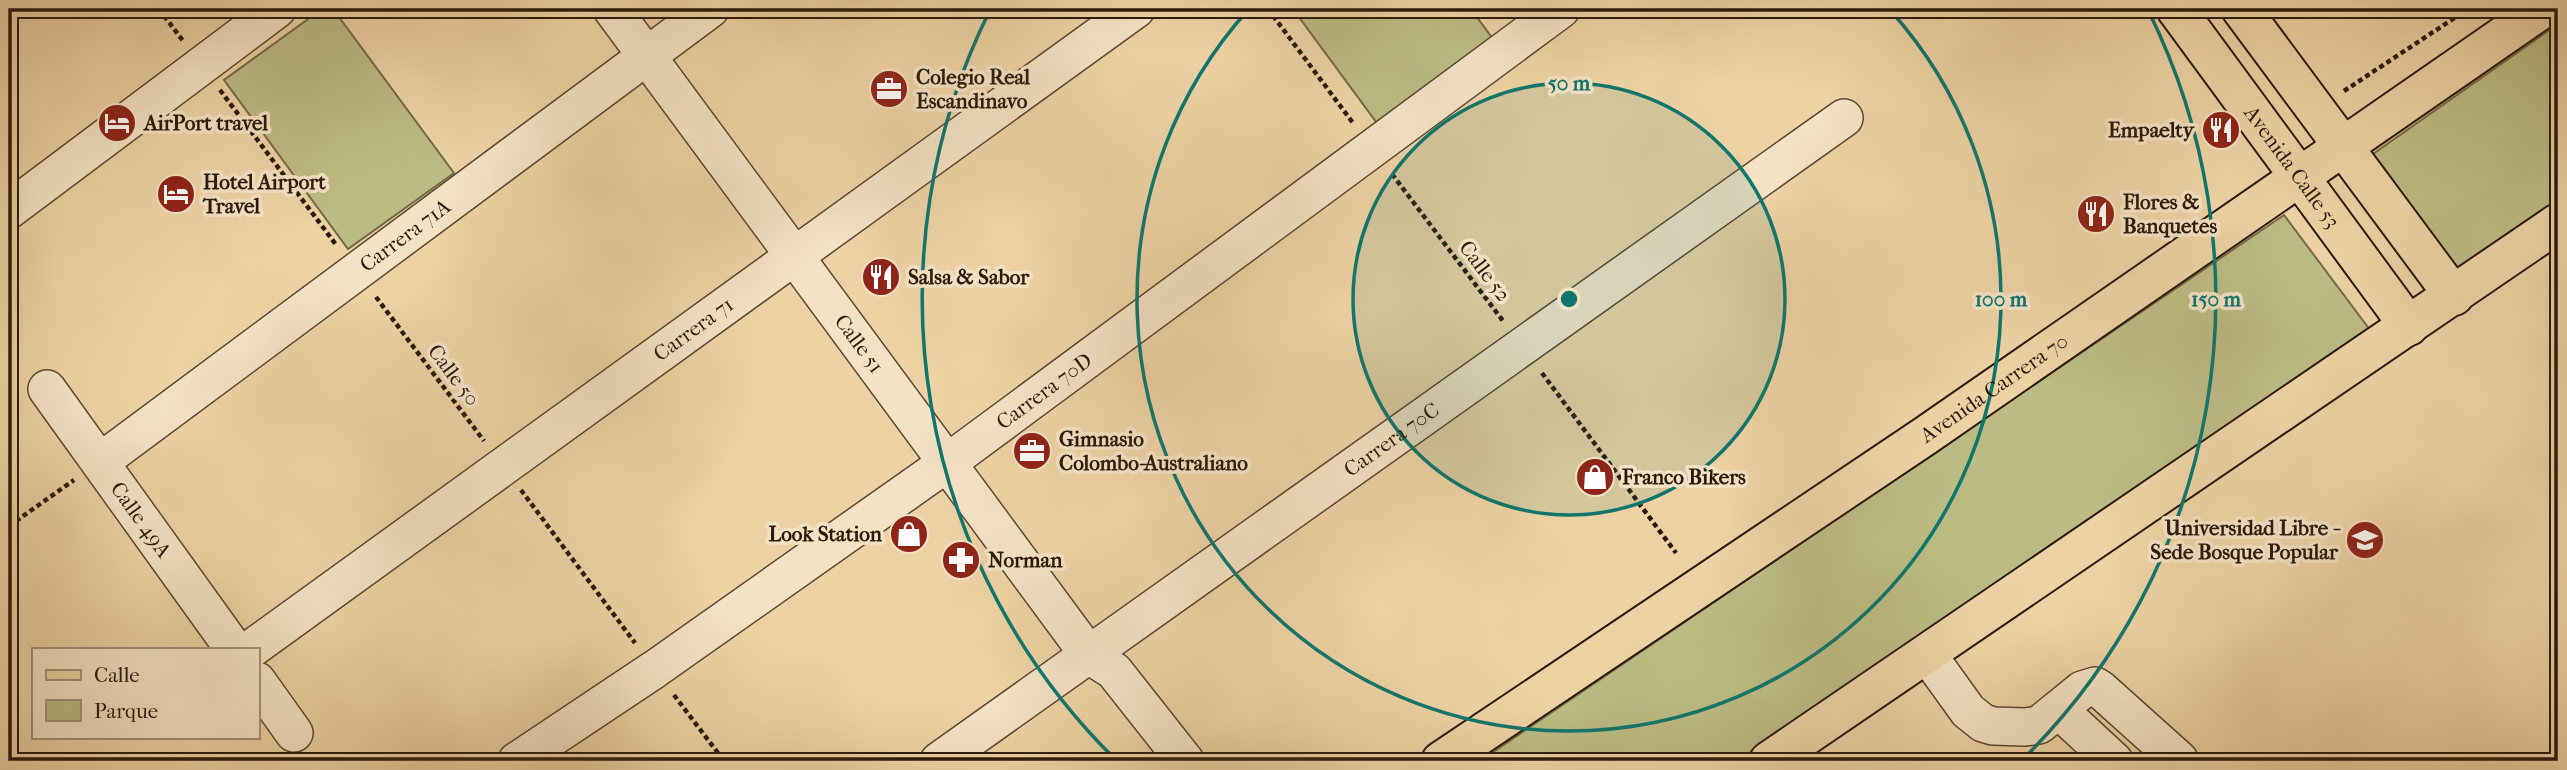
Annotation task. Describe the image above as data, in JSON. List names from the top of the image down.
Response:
{
  "streets": {
    "main road": ["Avenida Calle 53", "Avenida Carrera 70"],
    "street": [
      "Carrera 71A",
      "Carrera 71",
      "Calle 51",
      "Carrera 70D",
      "Carrera 70C",
      "Calle 49A"
    ],
    "path": ["Calle 52", "Calle 50"]
  },
  "crossings": [
    ["Avenida Calle 53", "Avenida Carrera 70"],
    ["Carrera 71A", "Calle 51"],
    ["Carrera 71A", "Calle 50"],
    ["Carrera 71A", "Calle 49A"],
    ["Calle 52", "Carrera 70D"],
    ["Calle 52", "Carrera 70C"],
    ["Carrera 71", "Calle 51"],
    ["Carrera 71", "Calle 50"],
    ["Calle 51", "Carrera 70D"],
    ["Calle 51", "Carrera 70C"],
    ["Calle 50", "Carrera 70D"]
  ],
  "places": {
    "office": ["Colegio Real Escandinavo", "Gimnasio Colombo-Australiano"],
    "hotel": ["AirPort travel", "Hotel Airport Travel"],
    "restaurant": ["Empaelty", "Flores & Banquetes", "Salsa & Sabor"],
    "shop": ["Franco Bikers", "Look Station"],
    "school or university": ["Universidad Libre - Sede Bosque Popular"],
    "pharmacy": ["Norman"]
  },
  "legend": ["Calle", "Parque"],
  "rings": ["50 m", "100 m", "150 m"]
}
